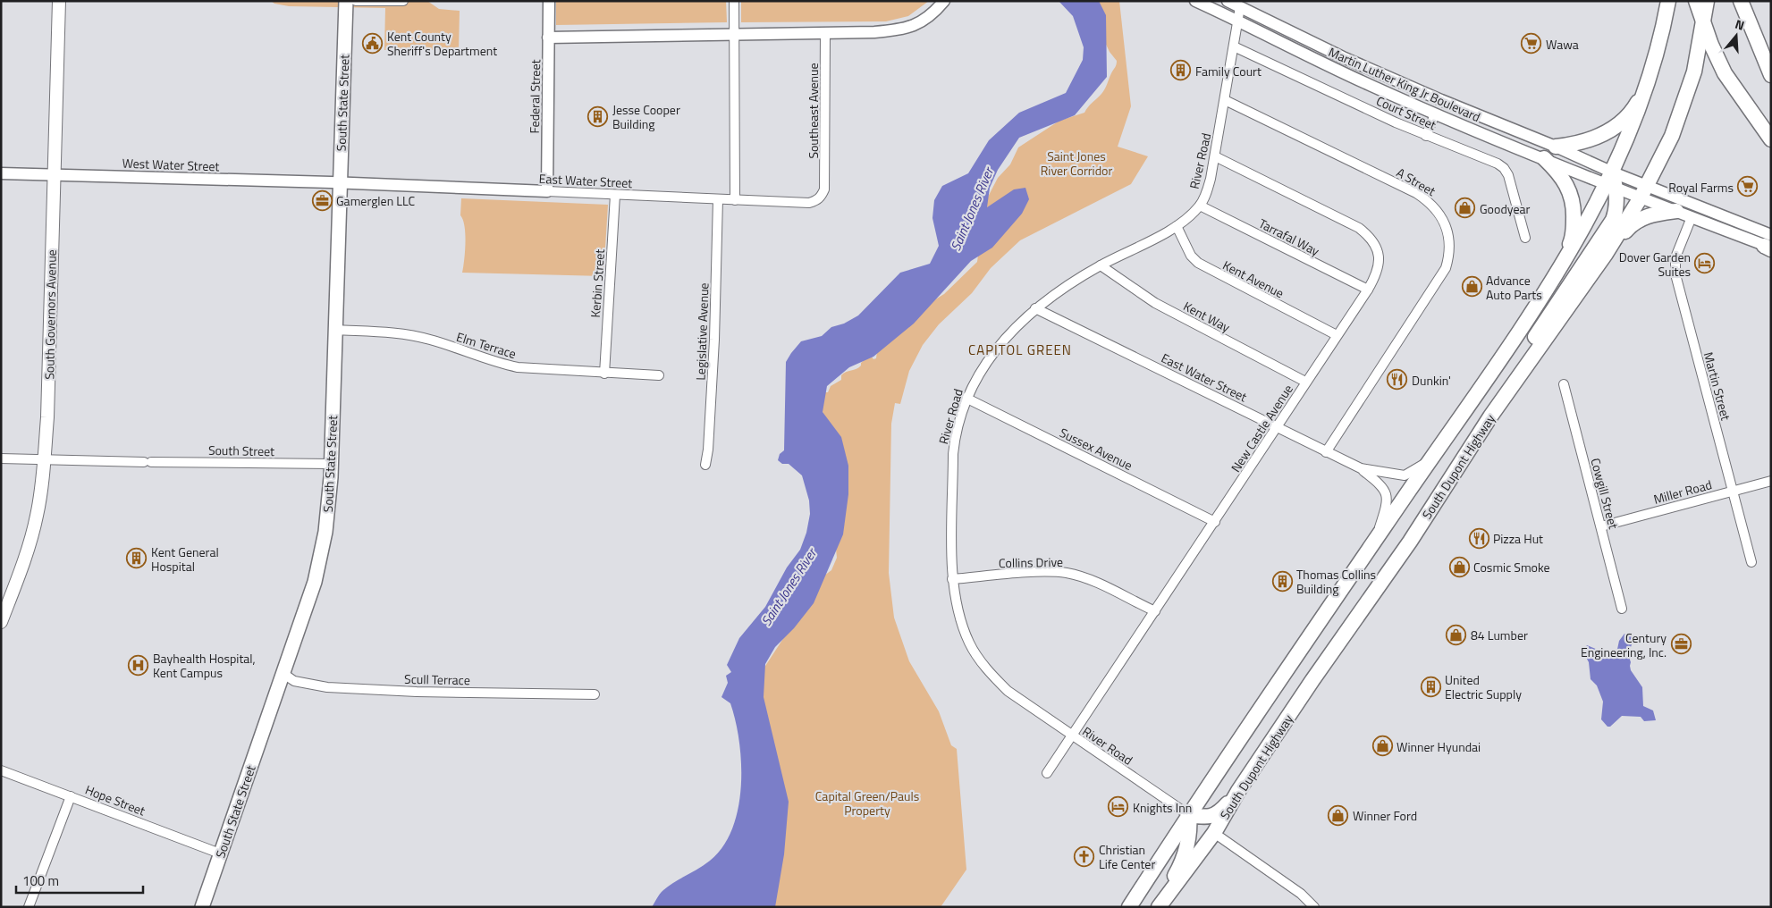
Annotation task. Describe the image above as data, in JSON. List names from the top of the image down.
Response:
{
  "streets": {
    "highway": ["South Dupont Highway"],
    "main road": ["South State Street", "South Governors Avenue"],
    "street": [
      "Martin Luther King Jr Boulevard",
      "Federal Street",
      "Southeast Avenue",
      "Court Street",
      "River Road",
      "West Water Street",
      "East Water Street",
      "A Street",
      "Tarrafal Way",
      "Kent Avenue",
      "Kerbin Street",
      "Kent Way",
      "Legislative Avenue",
      "Elm Terrace",
      "Martin Street",
      "New Castle Avenue",
      "Sussex Avenue",
      "South Street",
      "Miller Road",
      "Cowgill Street",
      "Collins Drive",
      "Scull Terrace",
      "Hope Street"
    ]
  },
  "crossings": [
    ["Martin Luther King Jr Boulevard", "River Road"],
    ["Martin Luther King Jr Boulevard", "South Dupont Highway"],
    ["Federal Street", "East Water Street"],
    ["South State Street", "West Water Street"],
    ["South State Street", "East Water Street"],
    ["South State Street", "Elm Terrace"],
    ["South State Street", "South Street"],
    ["South State Street", "Scull Terrace"],
    ["South State Street", "Hope Street"],
    ["Southeast Avenue", "East Water Street"],
    ["Court Street", "River Road"],
    ["River Road", "East Water Street"],
    ["River Road", "A Street"],
    ["River Road", "Tarrafal Way"],
    ["River Road", "Kent Avenue"],
    ["River Road", "Kent Way"],
    ["River Road", "New Castle Avenue"],
    ["River Road", "Sussex Avenue"],
    ["River Road", "South Dupont Highway"],
    ["River Road", "Collins Drive"],
    ["West Water Street", "East Water Street"],
    ["West Water Street", "South Governors Avenue"],
    ["East Water Street", "A Street"],
    ["East Water Street", "Kerbin Street"],
    ["East Water Street", "Legislative Avenue"],
    ["East Water Street", "New Castle Avenue"],
    ["East Water Street", "South Dupont Highway"],
    ["Tarrafal Way", "New Castle Avenue"],
    ["Kent Avenue", "New Castle Avenue"],
    ["Kerbin Street", "Elm Terrace"],
    ["South Governors Avenue", "South Street"],
    ["Kent Way", "New Castle Avenue"],
    ["Martin Street", "Miller Road"],
    ["New Castle Avenue", "Sussex Avenue"],
    ["New Castle Avenue", "Collins Drive"],
    ["Miller Road", "Cowgill Street"]
  ],
  "districts": ["CAPITOL GREEN"],
  "water": ["Saint Jones River"],
  "parks": ["Saint Jones River Corridor", "Capital Green/Pauls Property"],
  "places": {
    "public building": ["Kent County Sheriff's Department"],
    "supermarket": ["Wawa", "Royal Farms"],
    "building": [
      "Family Court",
      "Jesse Cooper Building",
      "Kent General Hospital",
      "Thomas Collins Building",
      "United Electric Supply"
    ],
    "office": ["Gamerglen LLC", "Century Engineering, Inc."],
    "shop": [
      "Goodyear",
      "Advance Auto Parts",
      "Cosmic Smoke",
      "84 Lumber",
      "Winner Hyundai",
      "Winner Ford"
    ],
    "hotel": ["Dover Garden Suites", "Knights Inn"],
    "restaurant": ["Dunkin'", "Pizza Hut"],
    "hospital": ["Bayhealth Hospital, Kent Campus"],
    "church": ["Christian Life Center"]
  },
  "scale_bar": "100 m",
  "north": "top"
}
